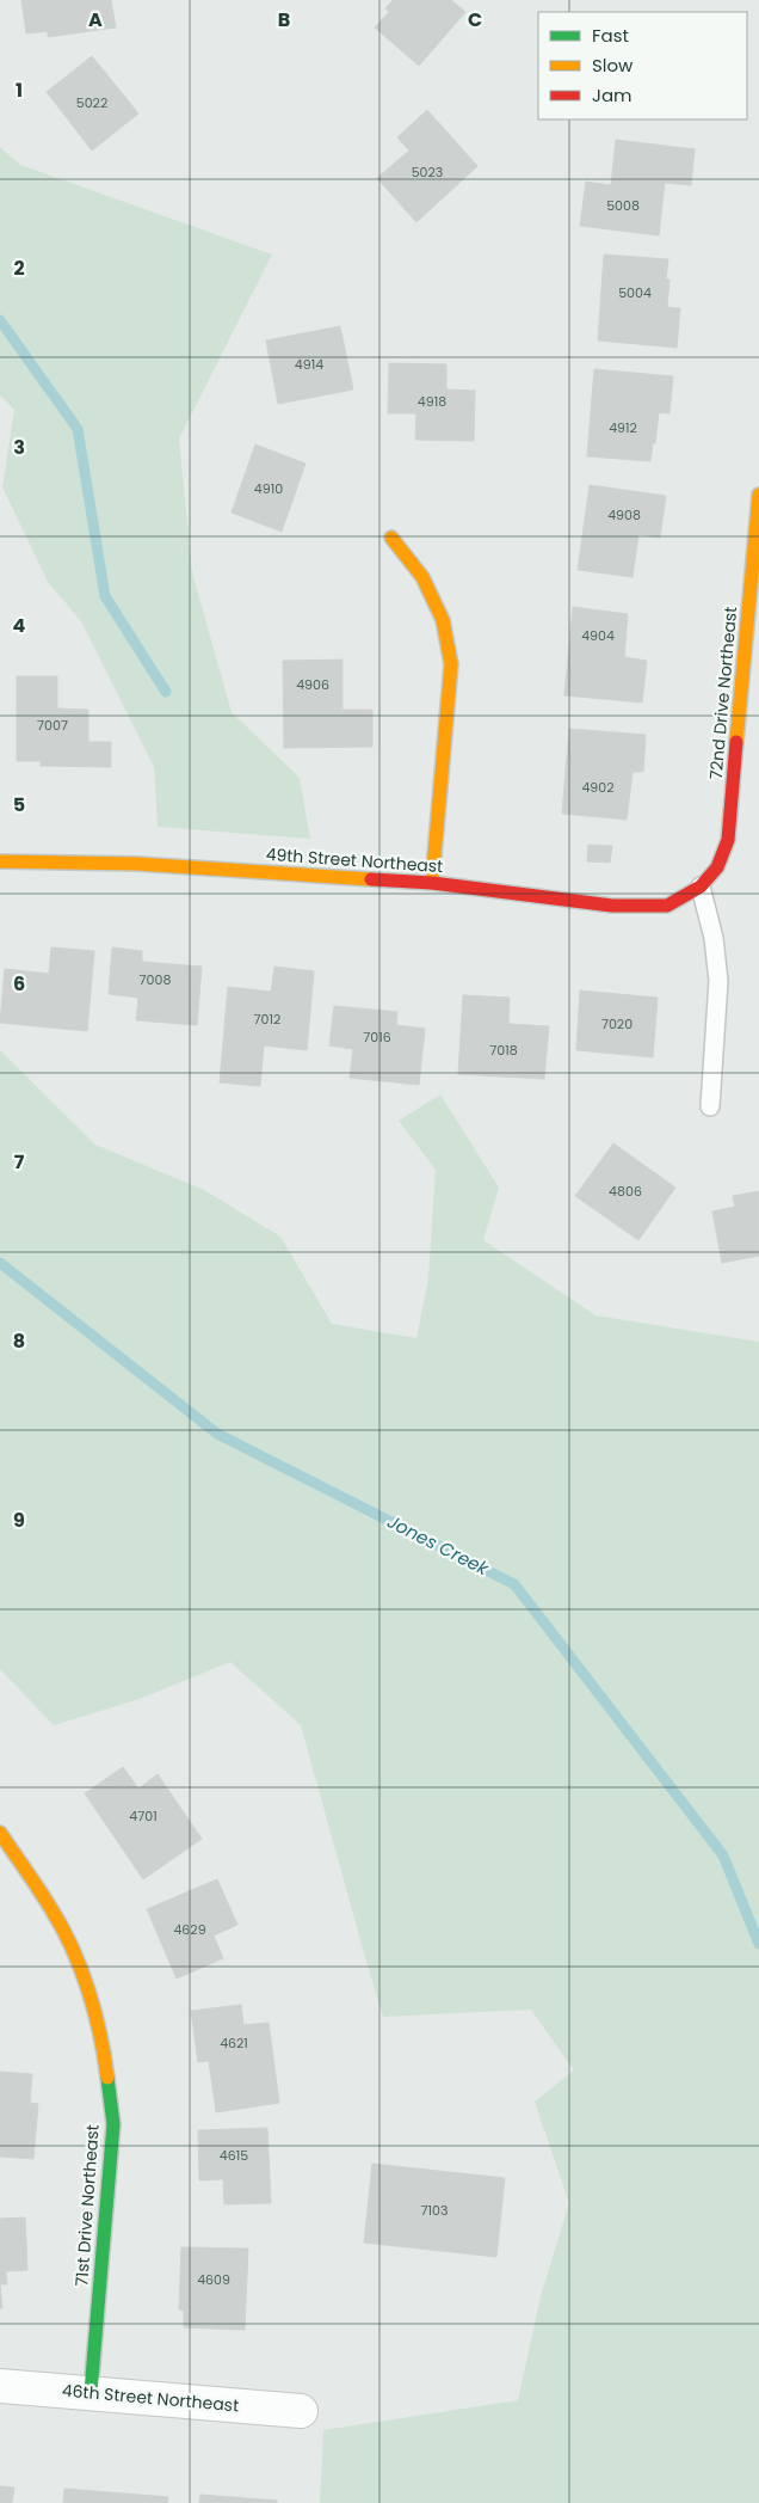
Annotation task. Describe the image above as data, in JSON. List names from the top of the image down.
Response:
{
  "streets": {
    "street": [
      "72nd Drive Northeast",
      "49th Street Northeast",
      "71st Drive Northeast",
      "46th Street Northeast"
    ]
  },
  "crossings": [
    ["72nd Drive Northeast", "49th Street Northeast"],
    ["71st Drive Northeast", "46th Street Northeast"]
  ],
  "water": ["Jones Creek"],
  "house_numbers": [
    "5022",
    "5023",
    "5008",
    "5004",
    "4914",
    "4918",
    "4912",
    "4910",
    "4908",
    "4904",
    "4906",
    "7007",
    "4902",
    "7008",
    "7012",
    "7020",
    "7016",
    "7018",
    "4806",
    "4701",
    "4629",
    "4621",
    "4615",
    "7103",
    "4609"
  ],
  "legend": ["Fast", "Slow", "Jam"],
  "grid": {
    "columns": ["A", "B", "C"],
    "rows": [
      "1",
      "2",
      "3",
      "4",
      "5",
      "6",
      "7",
      "8",
      "9"
    ]
  }
}
